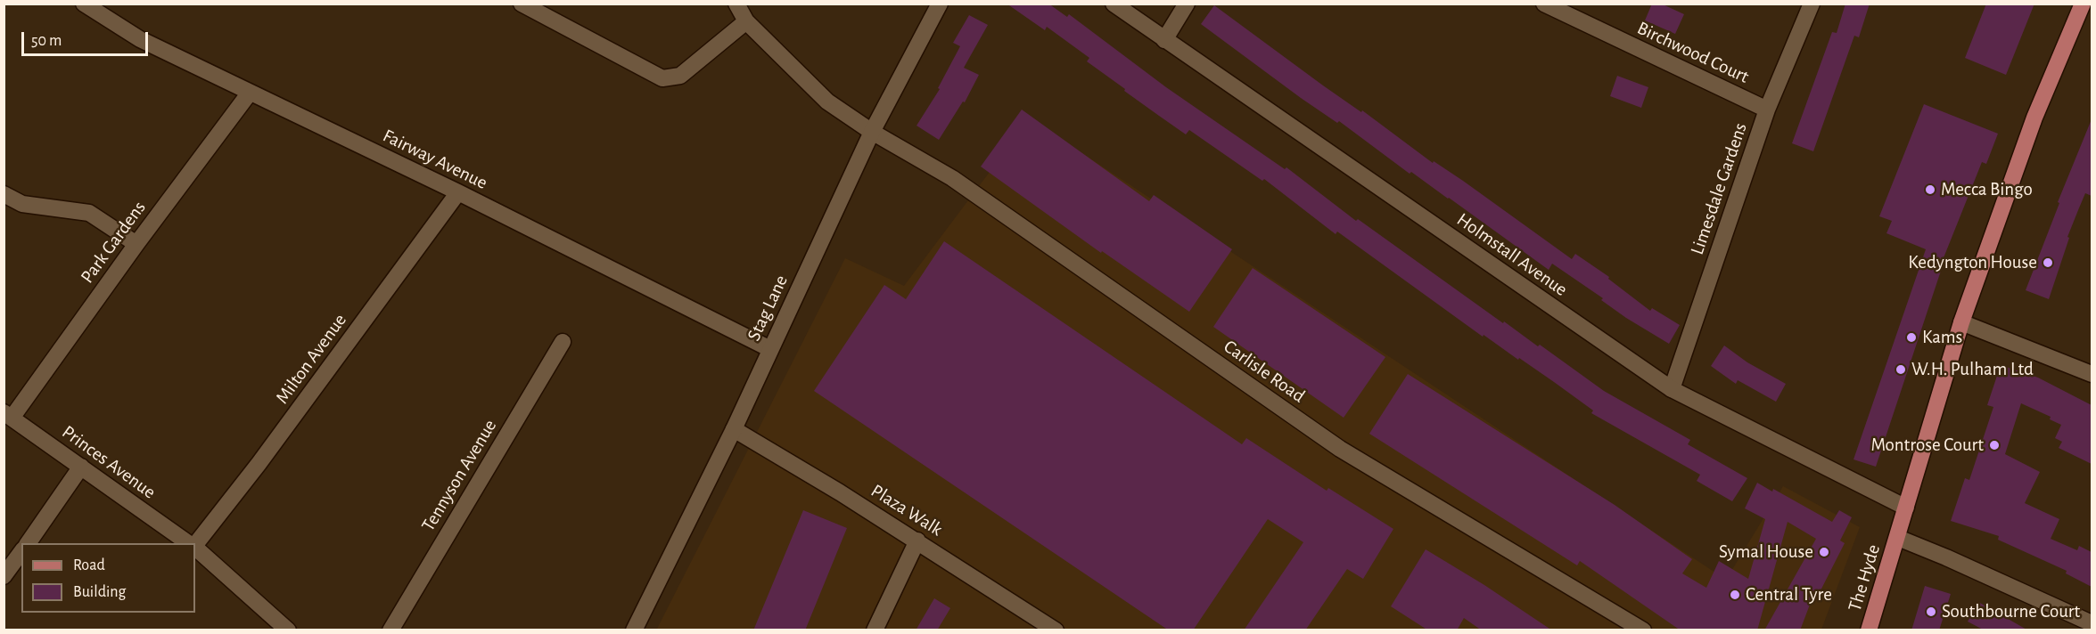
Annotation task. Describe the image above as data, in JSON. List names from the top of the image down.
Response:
{
  "streets": {
    "main road": ["The Hyde"],
    "street": [
      "Birchwood Court",
      "Fairway Avenue",
      "Limesdale Gardens",
      "Park Gardens",
      "Holmstall Avenue",
      "Stag Lane",
      "Milton Avenue",
      "Carlisle Road",
      "Princes Avenue",
      "Tennyson Avenue",
      "Plaza Walk"
    ]
  },
  "crossings": [
    ["Birchwood Court", "Limesdale Gardens"],
    ["Fairway Avenue", "Park Gardens"],
    ["Fairway Avenue", "Stag Lane"],
    ["Fairway Avenue", "Milton Avenue"],
    ["Limesdale Gardens", "Holmstall Avenue"],
    ["Park Gardens", "Princes Avenue"],
    ["Holmstall Avenue", "The Hyde"],
    ["Stag Lane", "Carlisle Road"],
    ["Stag Lane", "Plaza Walk"]
  ],
  "places": [
    "Mecca Bingo",
    "Kedyngton House",
    "Kams",
    "W.H. Pulham Ltd",
    "Montrose Court",
    "Symal House",
    "Central Tyre",
    "Southbourne Court"
  ],
  "legend": ["Road", "Building"],
  "scale_bar": "50 m"
}
